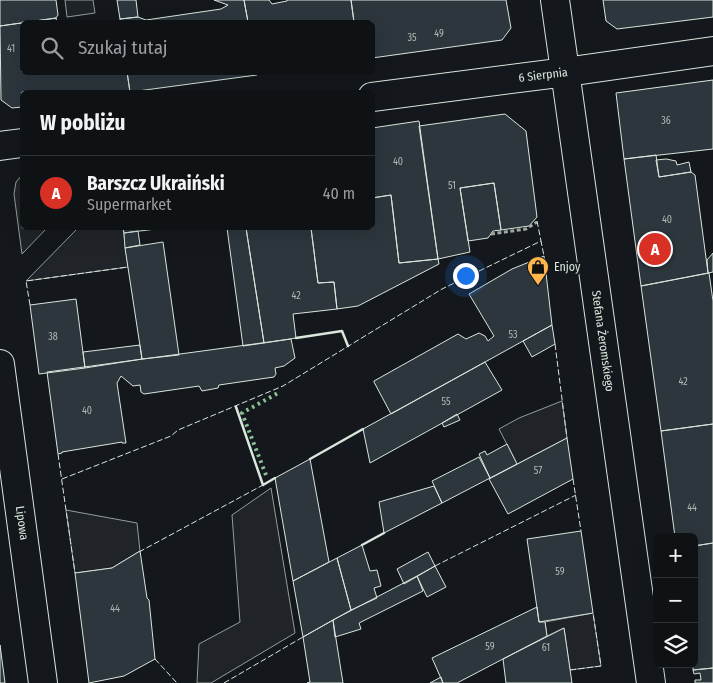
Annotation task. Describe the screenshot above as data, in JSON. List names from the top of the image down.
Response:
{
  "streets": {
    "street": ["6 Sierpnia", "Stefana Żeromskiego", "Lipowa"]
  },
  "crossings": [
    ["6 Sierpnia", "Stefana Żeromskiego"]
  ],
  "places": {
    "shop": ["Enjoy"]
  },
  "house_numbers": [
    "49",
    "35",
    "41",
    "36",
    "40",
    "51",
    "40",
    "42",
    "53",
    "38",
    "42",
    "55",
    "40",
    "57",
    "44",
    "59",
    "44",
    "59",
    "61"
  ],
  "page": {
    "search": "Szukaj tutaj",
    "heading": "W pobliżu",
    "list": [
      {
        "mark": "A",
        "name": "Barszcz Ukraiński",
        "note": "Supermarket",
        "value": "40 m"
      }
    ],
    "pins": "A",
    "map_buttons": ["+", "−"]
  }
}
